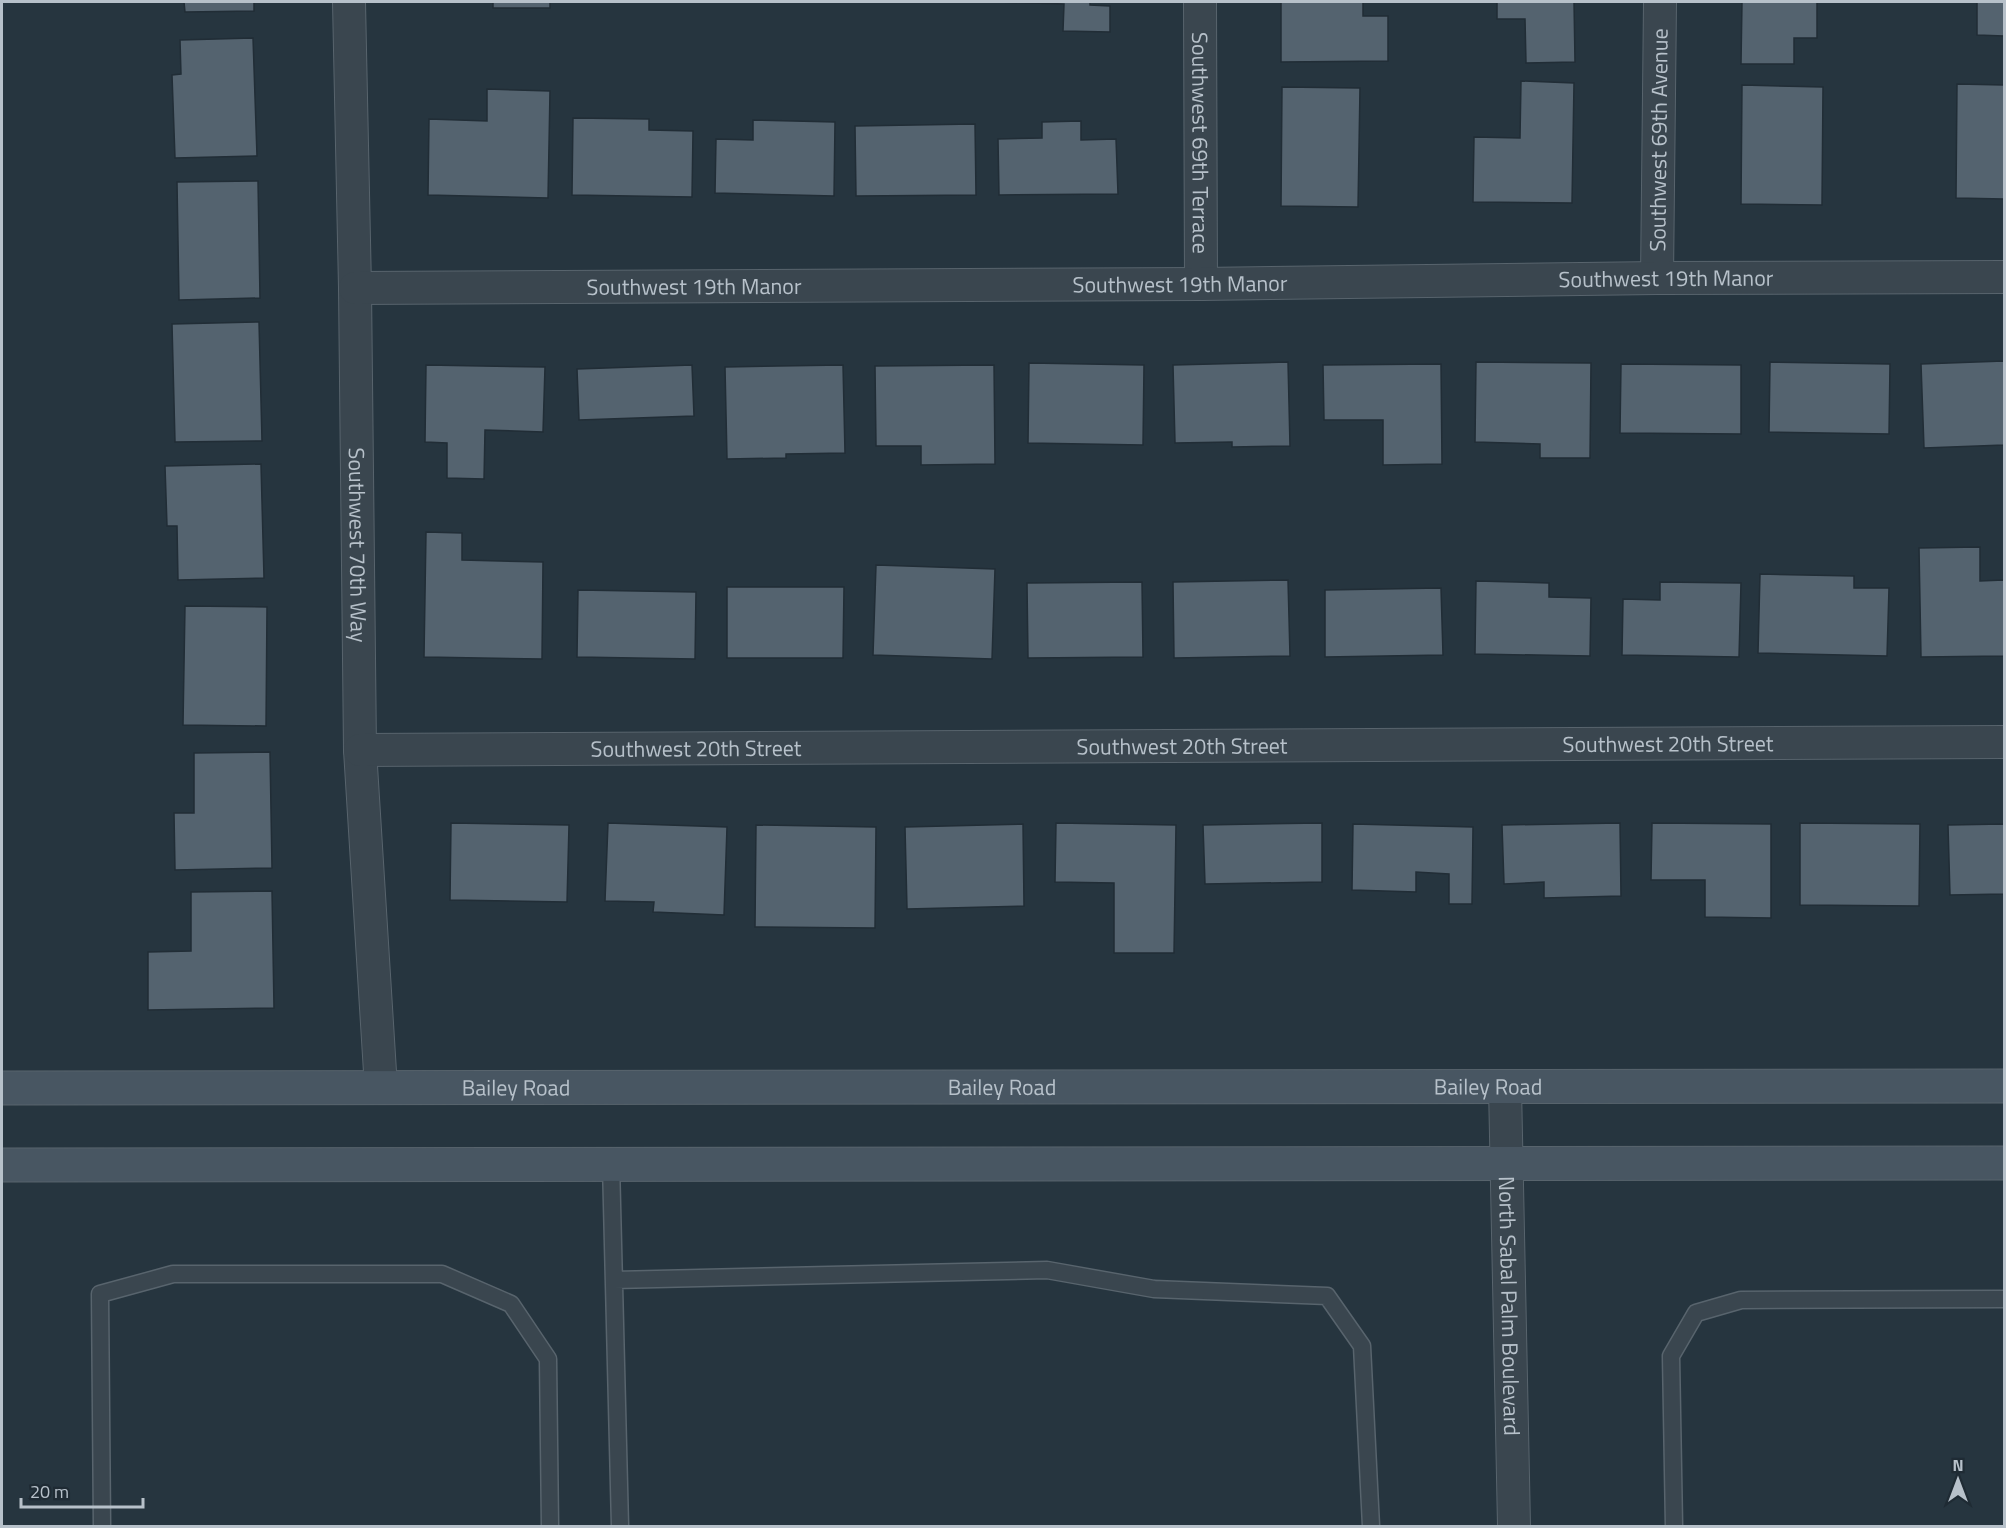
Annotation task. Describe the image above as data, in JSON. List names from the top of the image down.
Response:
{
  "streets": {
    "street": [
      "Southwest 69th Avenue",
      "Southwest 69th Terrace",
      "Southwest 19th Manor",
      "Southwest 70th Way",
      "Southwest 20th Street",
      "Bailey Road",
      "North Sabal Palm Boulevard"
    ]
  },
  "crossings": [
    ["Southwest 69th Avenue", "Southwest 19th Manor"],
    ["Southwest 69th Terrace", "Southwest 19th Manor"],
    ["Southwest 19th Manor", "Southwest 70th Way"],
    ["Southwest 70th Way", "Southwest 20th Street"],
    ["Southwest 70th Way", "Bailey Road"],
    ["Bailey Road", "North Sabal Palm Boulevard"]
  ],
  "scale_bar": "20 m",
  "north": "top"
}
